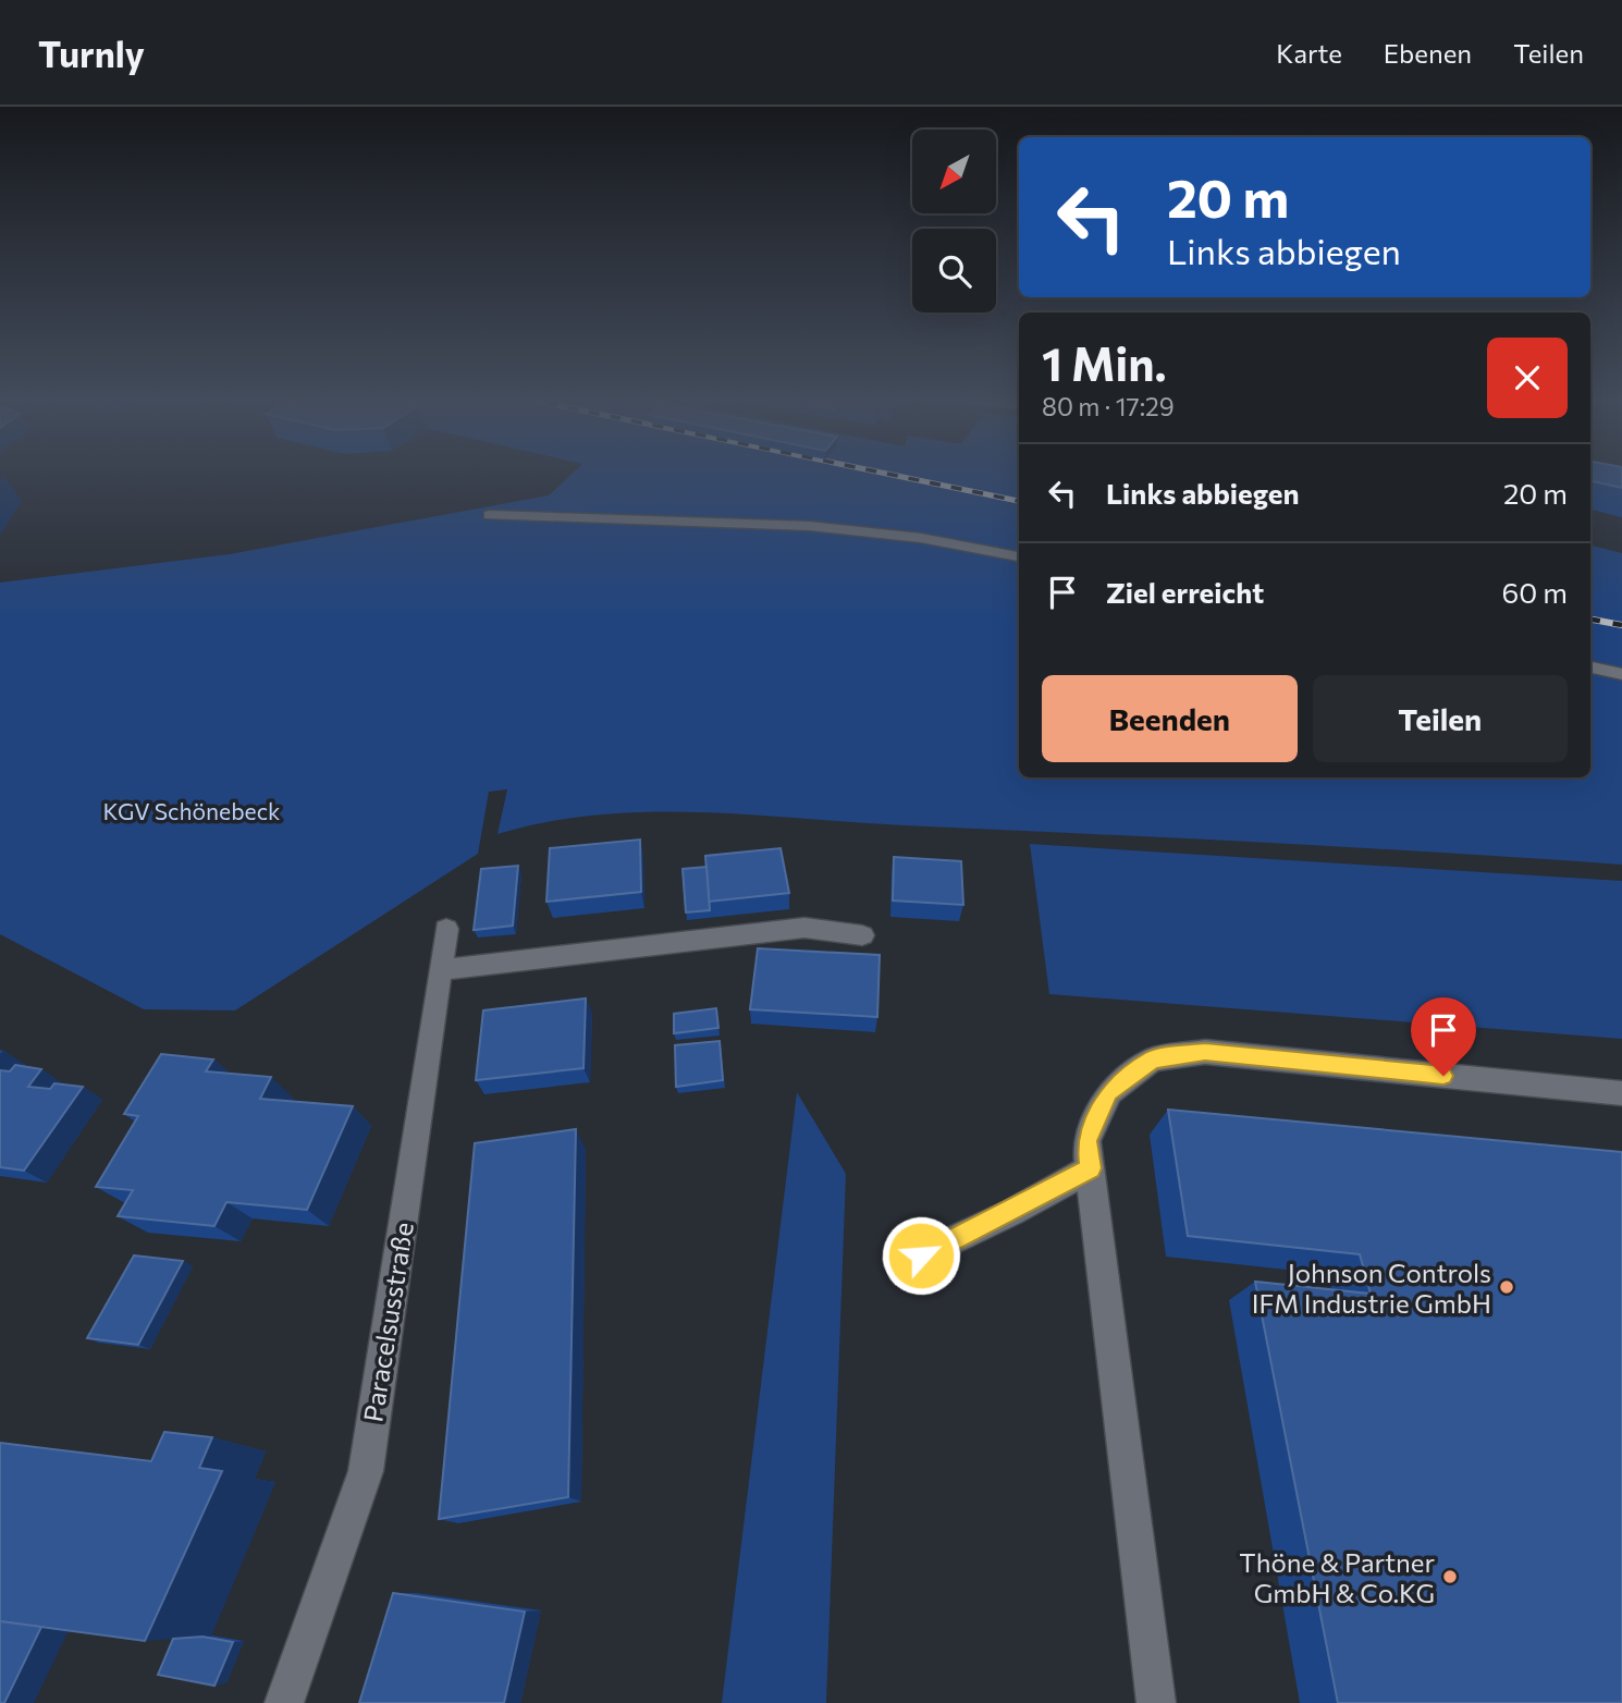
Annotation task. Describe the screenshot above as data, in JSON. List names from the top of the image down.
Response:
{
  "streets": {
    "street": ["Paracelsusstraße"]
  },
  "parks": ["KGV Schönebeck"],
  "places": ["Johnson Controls IFM Industrie GmbH", "Thöne & Partner GmbH & Co.KG"],
  "north": "bottom left",
  "page": {
    "header": "Turnly",
    "nav": ["Karte", "Ebenen", "Teilen"],
    "turn": ["20 m", "Links abbiegen"],
    "heading": ["1 Min.", "80 m · 17:29"],
    "list": [
      {
        "name": "Links abbiegen",
        "value": "20 m"
      },
      {
        "name": "Ziel erreicht",
        "value": "60 m"
      }
    ],
    "buttons": ["Beenden", "Teilen"]
  }
}
